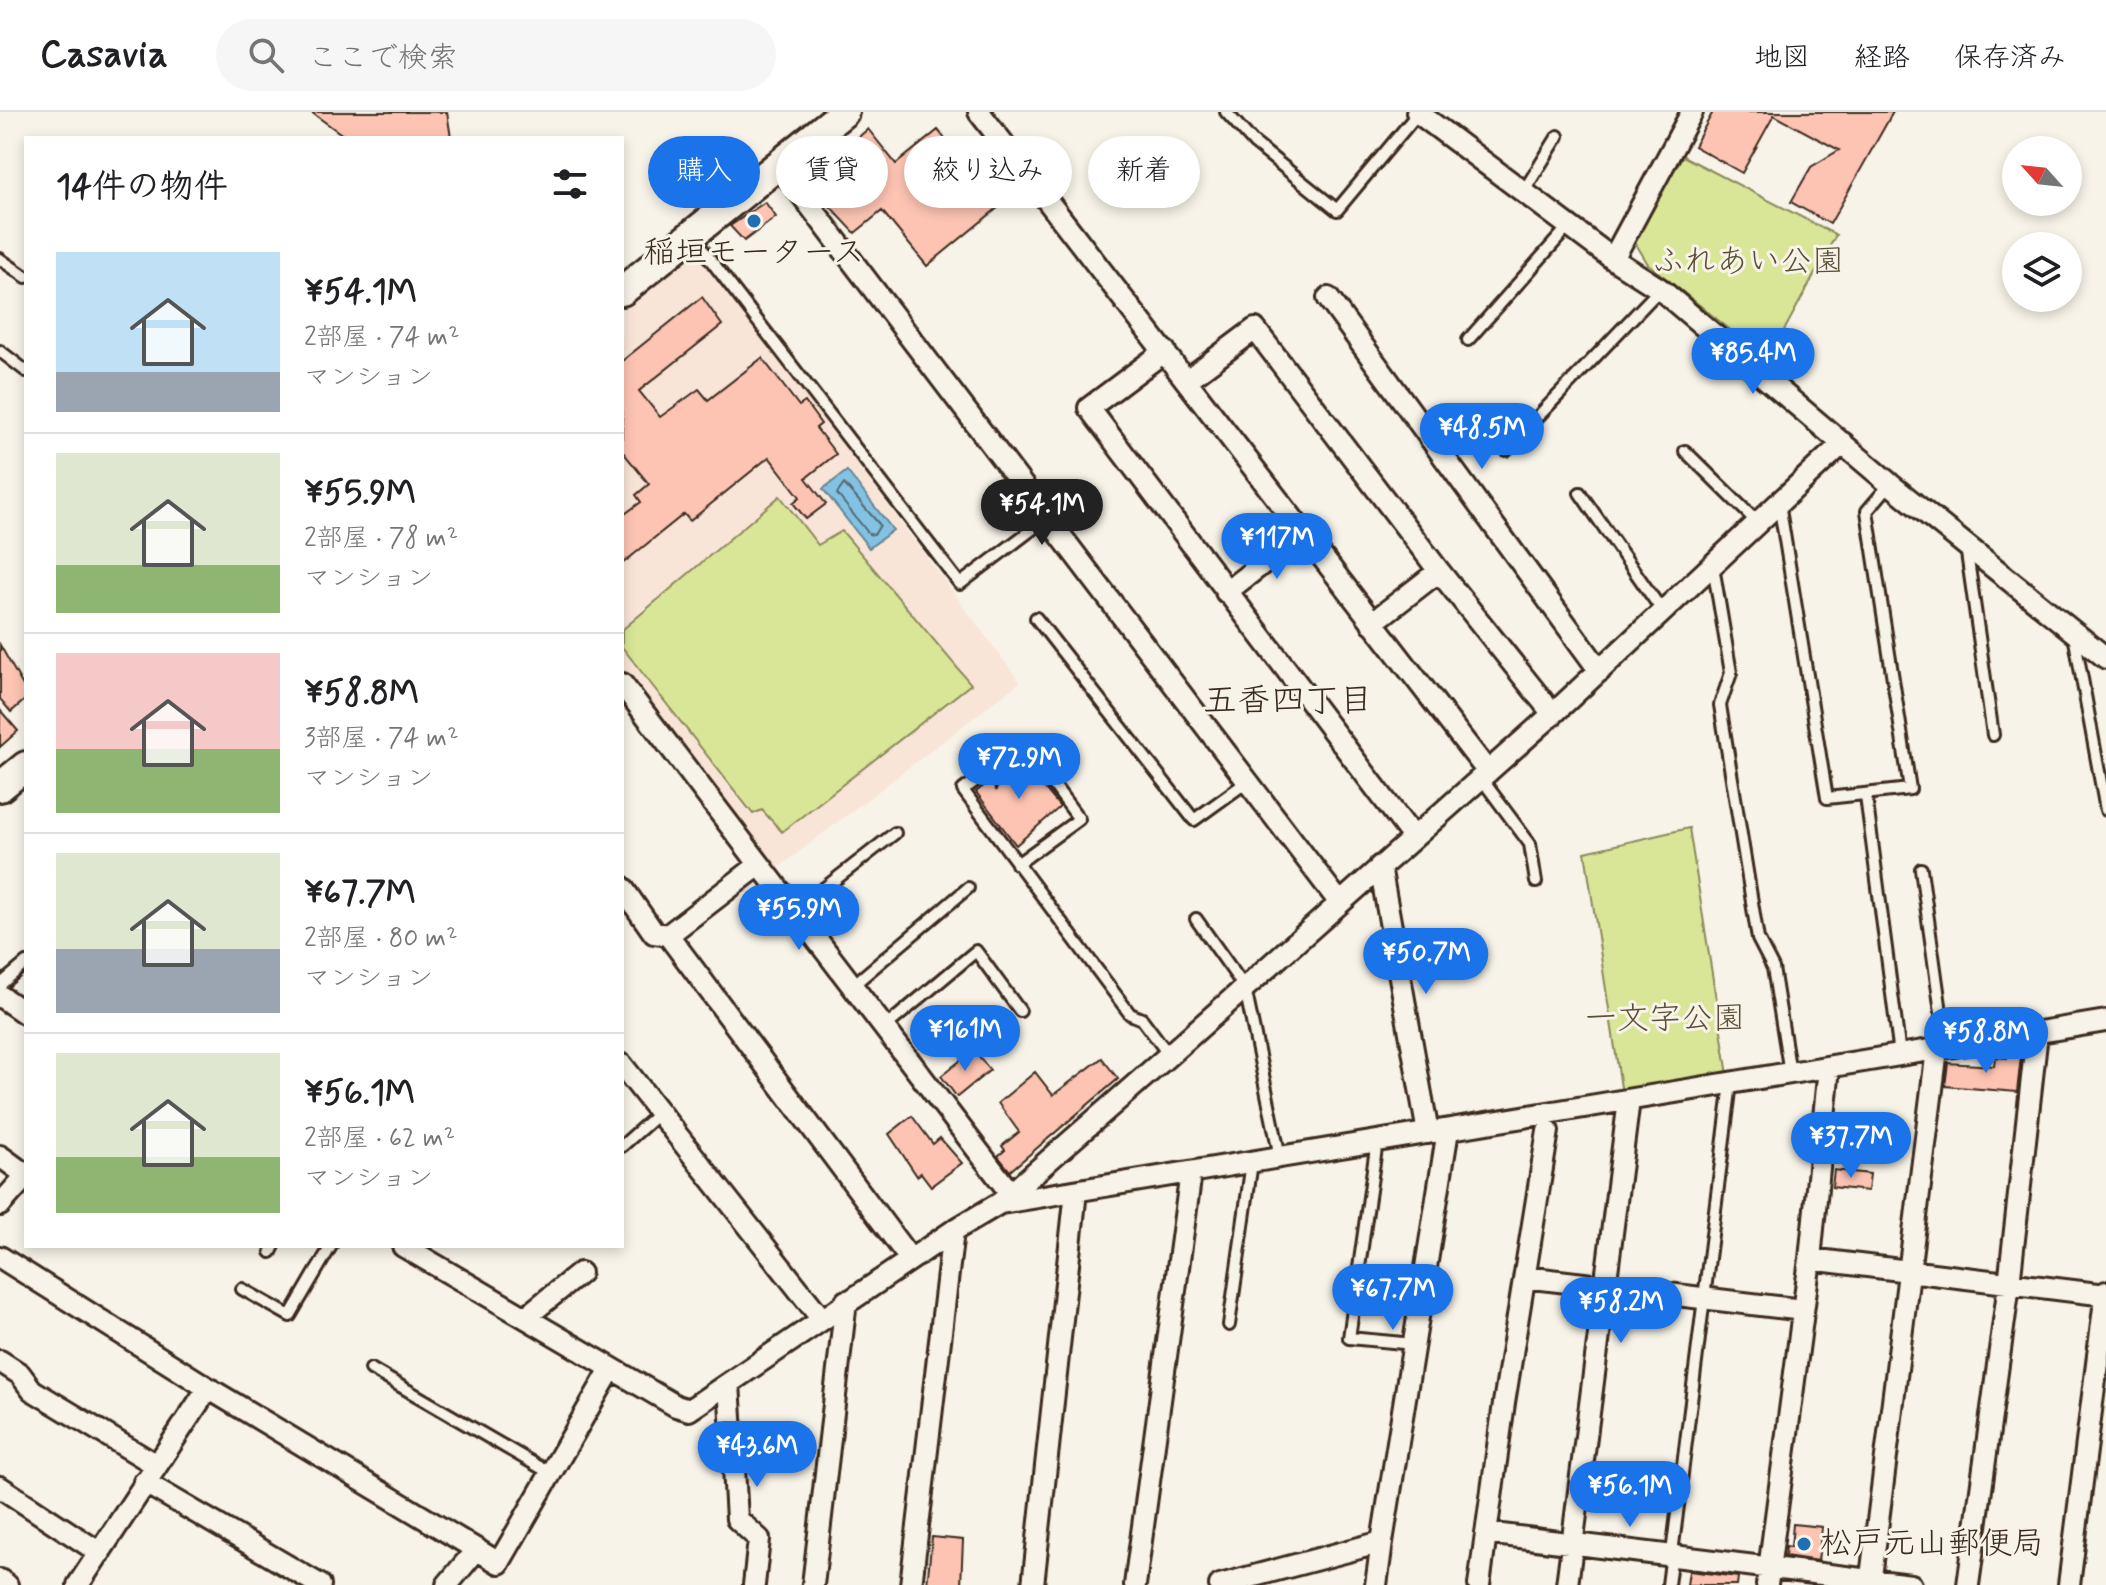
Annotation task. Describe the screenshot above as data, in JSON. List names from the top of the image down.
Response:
{
  "districts": ["五香四丁目"],
  "parks": ["ふれあい公園", "一文字公園"],
  "places": ["稲垣モータース", "松戸元山郵便局"],
  "north": "top left",
  "page": {
    "header": "Casavia",
    "search": "ここで検索",
    "nav": ["地図", "経路", "保存済み"],
    "chip": [
      "購入",
      "賃貸",
      "絞り込み",
      "新着"
    ],
    "heading": "14件の物件",
    "list": [
      {
        "name": "¥54.1M",
        "note": "2部屋 · 74 m² · マンション"
      },
      {
        "name": "¥55.9M",
        "note": "2部屋 · 78 m² · マンション"
      },
      {
        "name": "¥58.8M",
        "note": "3部屋 · 74 m² · マンション"
      },
      {
        "name": "¥67.7M",
        "note": "2部屋 · 80 m² · マンション"
      },
      {
        "name": "¥56.1M",
        "note": "2部屋 · 62 m² · マンション"
      }
    ],
    "price": [
      "¥85.4M",
      "¥48.5M",
      "¥54.1M",
      "¥117M",
      "¥72.9M",
      "¥55.9M",
      "¥50.7M",
      "¥161M",
      "¥58.8M",
      "¥37.7M",
      "¥67.7M",
      "¥58.2M",
      "¥43.6M",
      "¥56.1M"
    ]
  }
}
